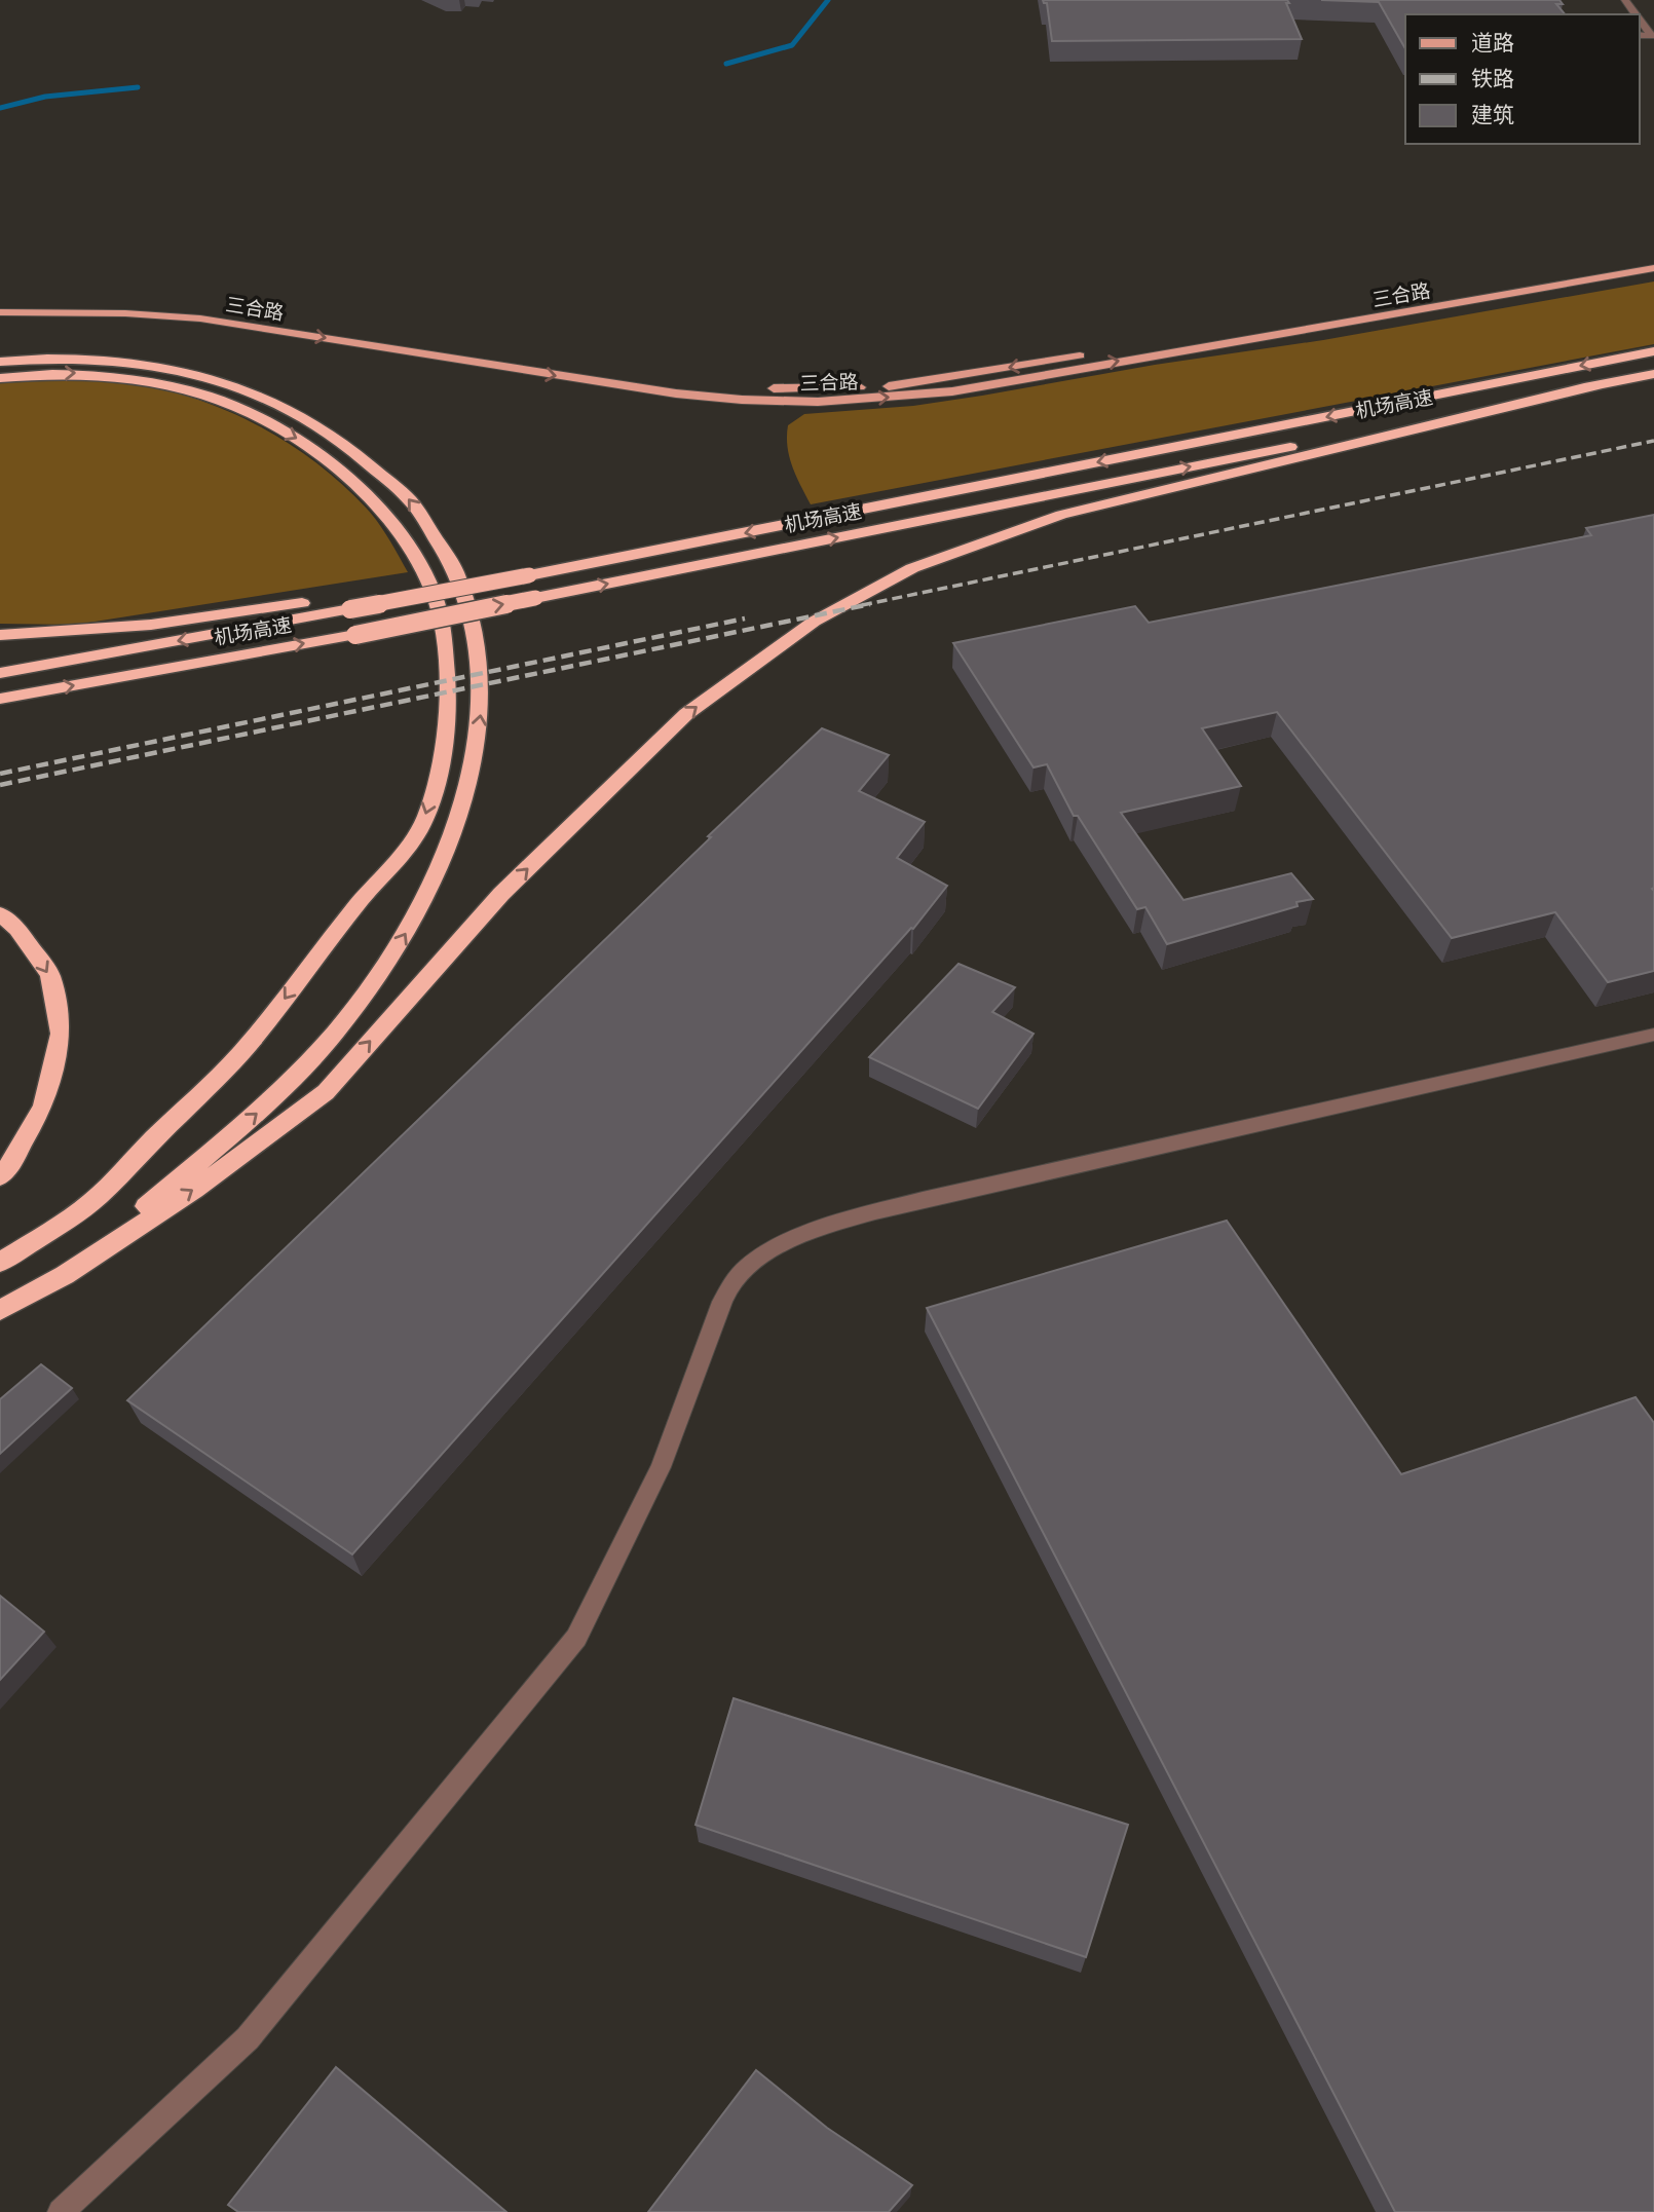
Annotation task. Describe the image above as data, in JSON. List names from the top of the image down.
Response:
{
  "streets": {
    "highway": ["机场高速"],
    "main road": ["三合路"]
  },
  "legend": ["道路", "铁路", "建筑"]
}
